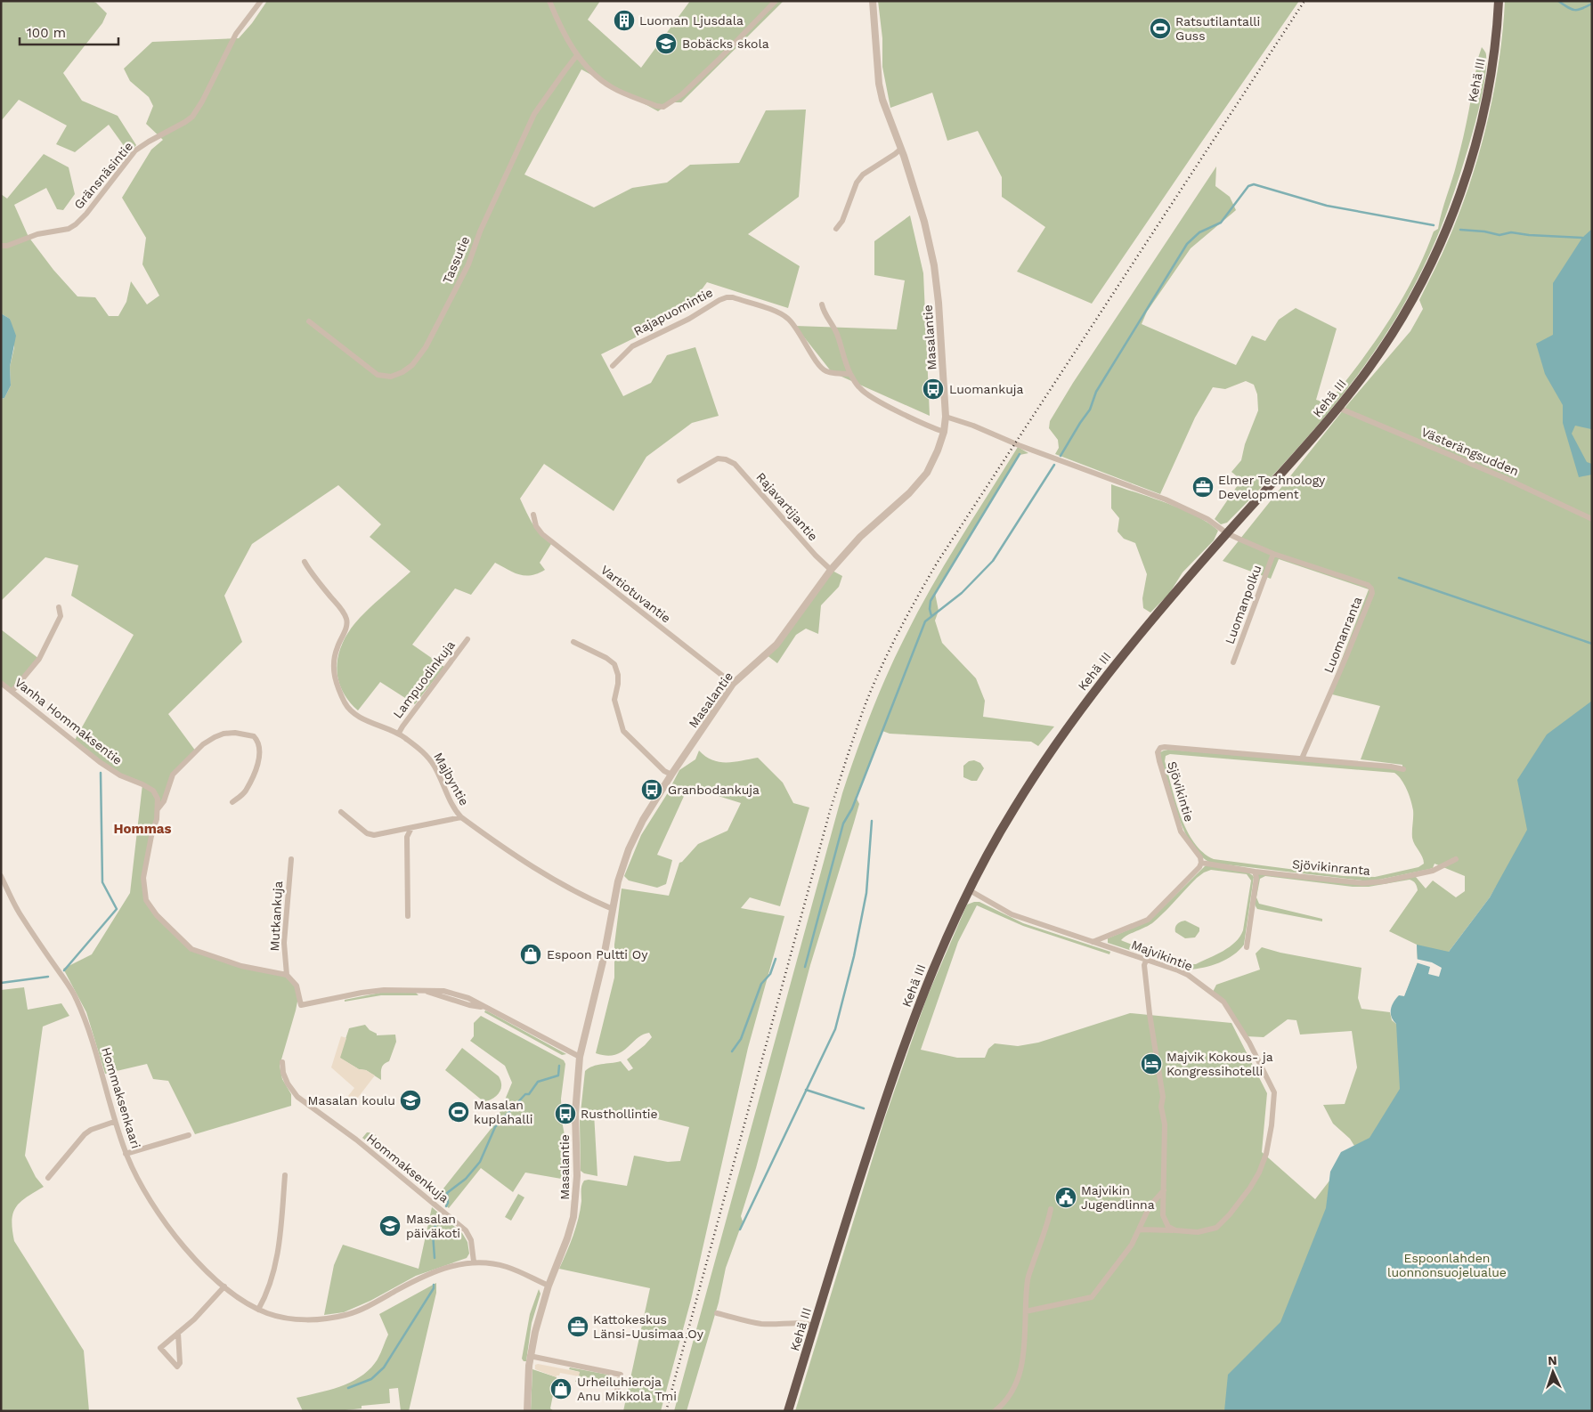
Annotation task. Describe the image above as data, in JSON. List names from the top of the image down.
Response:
{
  "streets": {
    "highway": ["Kehä III"],
    "street": [
      "Gränsnäsintie",
      "Tassutie",
      "Rajapuomintie",
      "Masalantie",
      "Västerängsudden",
      "Rajavartijantie",
      "Vartiotuvantie",
      "Luomanpolku",
      "Luomanranta",
      "Lampuodinkuja",
      "Vanha Hommaksentie",
      "Majbyntie",
      "Sjövikintie",
      "Sjövikinranta",
      "Mutkankuja",
      "Majvikintie",
      "Hommaksenkaari",
      "Hommaksenkuja"
    ]
  },
  "crossings": [
    ["Kehä III", "Västerängsudden"],
    ["Kehä III", "Luomanranta"],
    ["Kehä III", "Majvikintie"],
    ["Masalantie", "Rajavartijantie"],
    ["Masalantie", "Vartiotuvantie"],
    ["Masalantie", "Majbyntie"],
    ["Luomanpolku", "Luomanranta"],
    ["Luomanranta", "Sjövikintie"],
    ["Lampuodinkuja", "Majbyntie"],
    ["Vanha Hommaksentie", "Mutkankuja"],
    ["Sjövikintie", "Sjövikinranta"],
    ["Hommaksenkaari", "Hommaksenkuja"]
  ],
  "districts": ["Hommas"],
  "parks": ["Espoonlahden luonnonsuojelualue"],
  "places": {
    "building": ["Luoman Ljusdala"],
    "sports": ["Ratsutilantalli Guss", "Masalan kuplahalli"],
    "school or university": ["Bobäcks skola", "Masalan koulu", "Masalan päiväkoti"],
    "bus stop": ["Luomankuja", "Granbodankuja", "Rusthollintie"],
    "office": ["Elmer Technology Development", "Kattokeskus Länsi-Uusimaa Oy"],
    "shop": ["Espoon Pultti Oy", "Urheiluhieroja Anu Mikkola Tmi"],
    "hotel": ["Majvik Kokous- ja Kongressihotelli"],
    "public building": ["Majvikin Jugendlinna"]
  },
  "scale_bar": "100 m",
  "north": "top"
}
